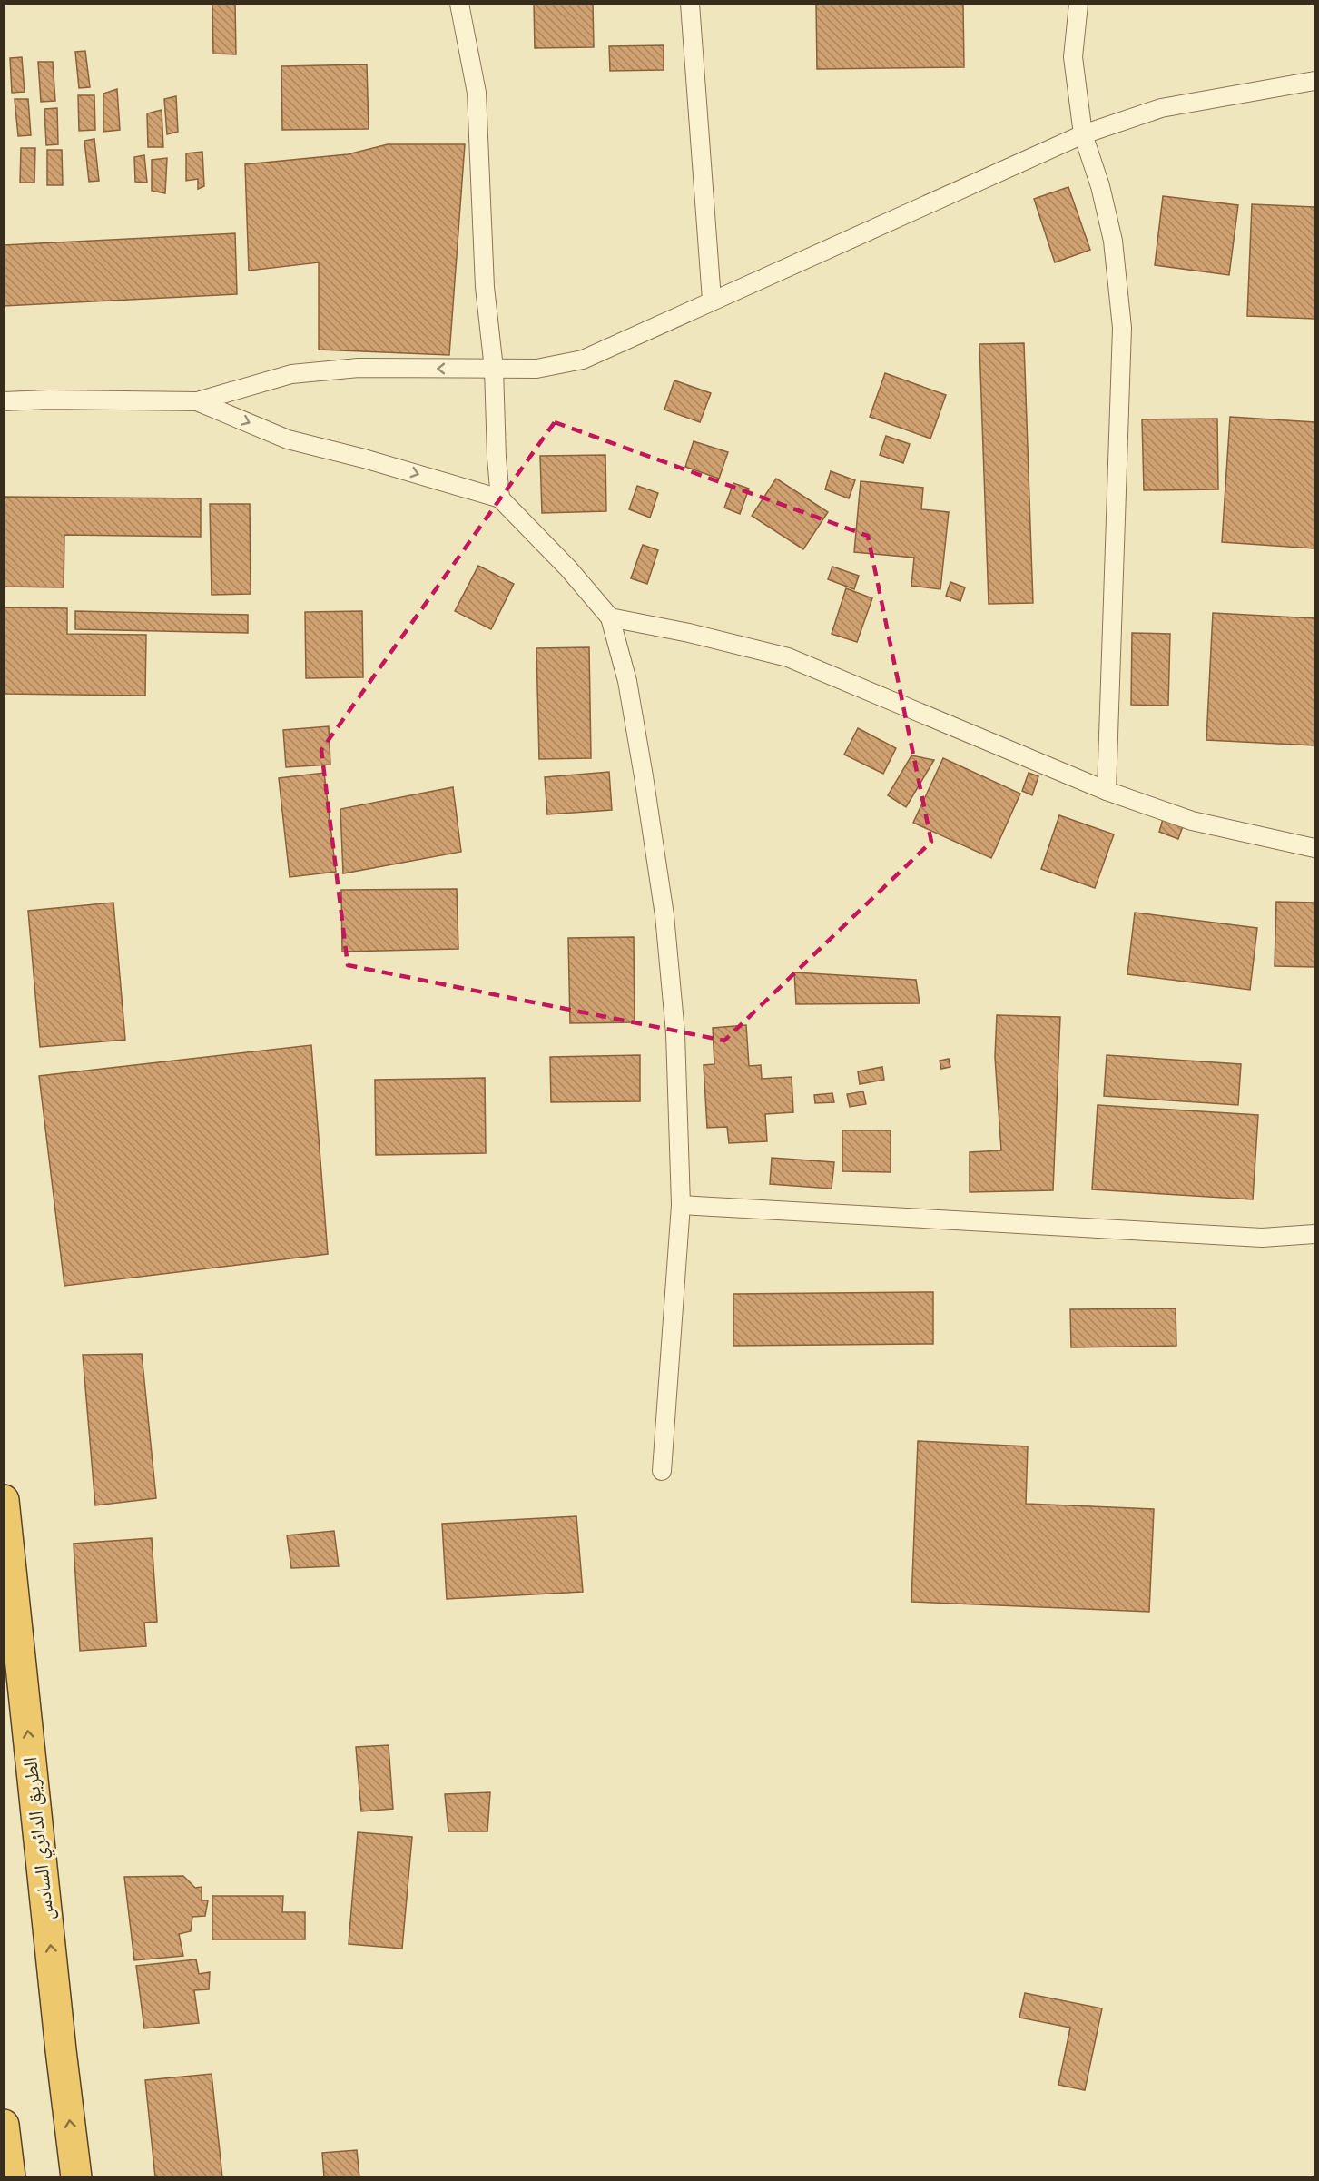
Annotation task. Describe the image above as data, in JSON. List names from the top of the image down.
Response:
{
  "streets": {
    "highway": ["الطريق الدائري السادس"]
  },
  "one_way": ["الطريق الدائري السادس"]
}
